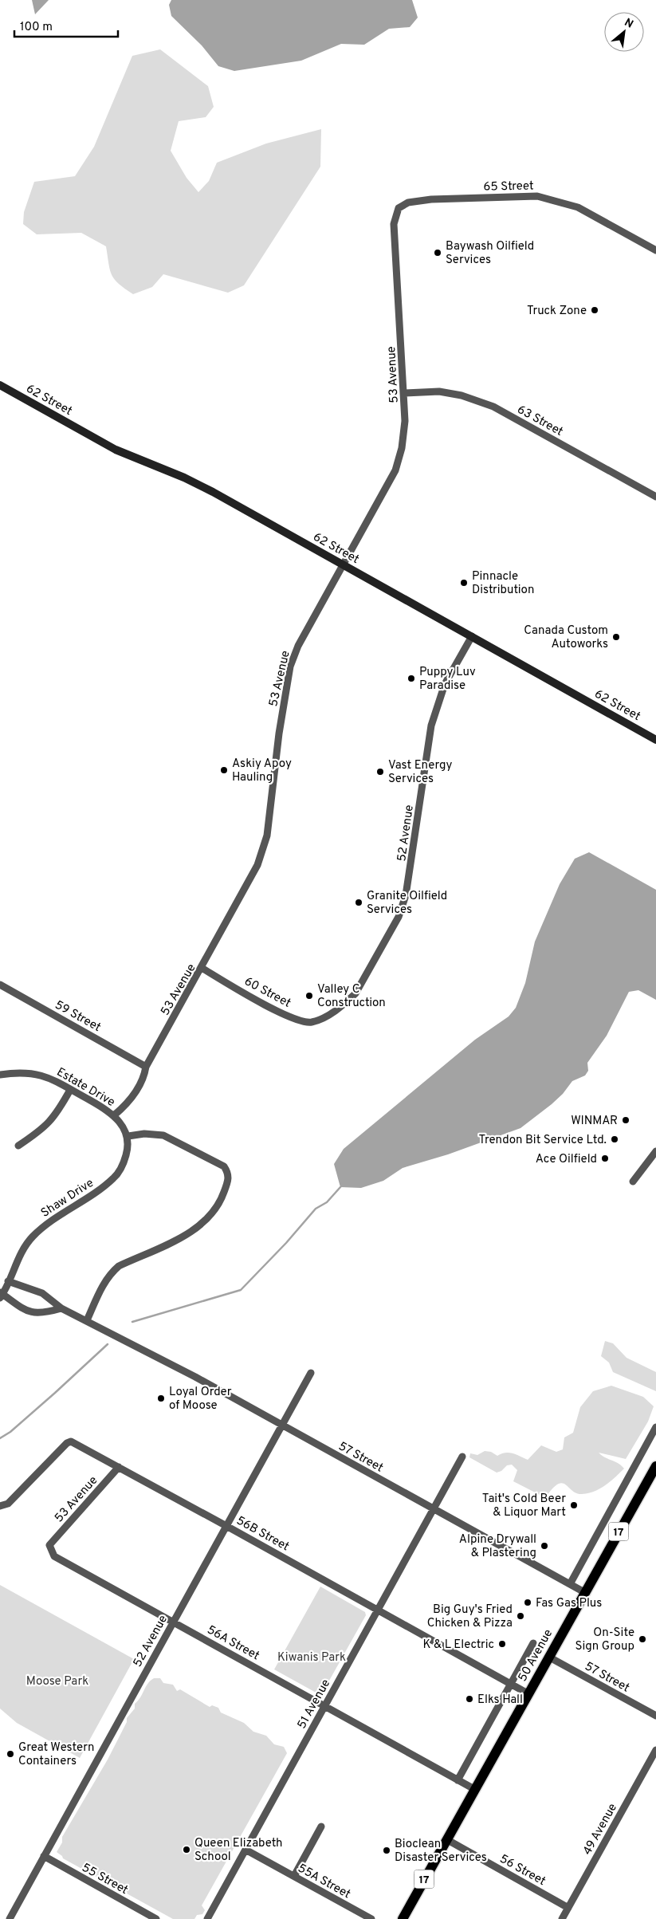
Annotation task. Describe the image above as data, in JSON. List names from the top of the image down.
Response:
{
  "streets": {
    "main road": ["62 Street", "17", "50 Avenue"],
    "street": [
      "65 Street",
      "53 Avenue",
      "63 Street",
      "52 Avenue",
      "60 Street",
      "59 Street",
      "Estate Drive",
      "Shaw Drive",
      "57 Street",
      "56B Street",
      "56A Street",
      "51 Avenue",
      "49 Avenue",
      "56 Street",
      "55 Street",
      "55A Street"
    ]
  },
  "crossings": [
    ["65 Street", "53 Avenue"],
    ["53 Avenue", "62 Street"],
    ["53 Avenue", "63 Street"],
    ["53 Avenue", "60 Street"],
    ["53 Avenue", "59 Street"],
    ["53 Avenue", "Estate Drive"],
    ["53 Avenue", "56B Street"],
    ["53 Avenue", "56A Street"],
    ["62 Street", "52 Avenue"],
    ["52 Avenue", "60 Street"],
    ["52 Avenue", "57 Street"],
    ["52 Avenue", "56B Street"],
    ["52 Avenue", "56A Street"],
    ["52 Avenue", "55 Street"],
    ["Shaw Drive", "57 Street"],
    ["57 Street", "50 Avenue"],
    ["57 Street", "51 Avenue"],
    ["56B Street", "50 Avenue"],
    ["56B Street", "51 Avenue"],
    ["56A Street", "50 Avenue"],
    ["56A Street", "51 Avenue"],
    ["50 Avenue", "56 Street"],
    ["51 Avenue", "55A Street"],
    ["49 Avenue", "56 Street"]
  ],
  "parks": ["Kiwanis Park", "Moose Park"],
  "places": [
    "Baywash Oilfield Services",
    "Truck Zone",
    "Pinnacle Distribution",
    "Canada Custom Autoworks",
    "Puppy Luv Paradise",
    "Askiy Apoy Hauling",
    "Vast Energy Services",
    "Granite Oilfield Services",
    "Valley C Construction",
    "WINMAR",
    "Trendon Bit Service Ltd.",
    "Ace Oilfield",
    "Loyal Order of Moose",
    "Tait's Cold Beer & Liquor Mart",
    "Alpine Drywall & Plastering",
    "Fas Gas Plus",
    "Big Guy's Fried Chicken & Pizza",
    "On-Site Sign Group",
    "K & L Electric",
    "Elks Hall",
    "Great Western Containers",
    "Queen Elizabeth School",
    "Bioclean Disaster Services"
  ],
  "scale_bar": "100 m",
  "north": "top right"
}
